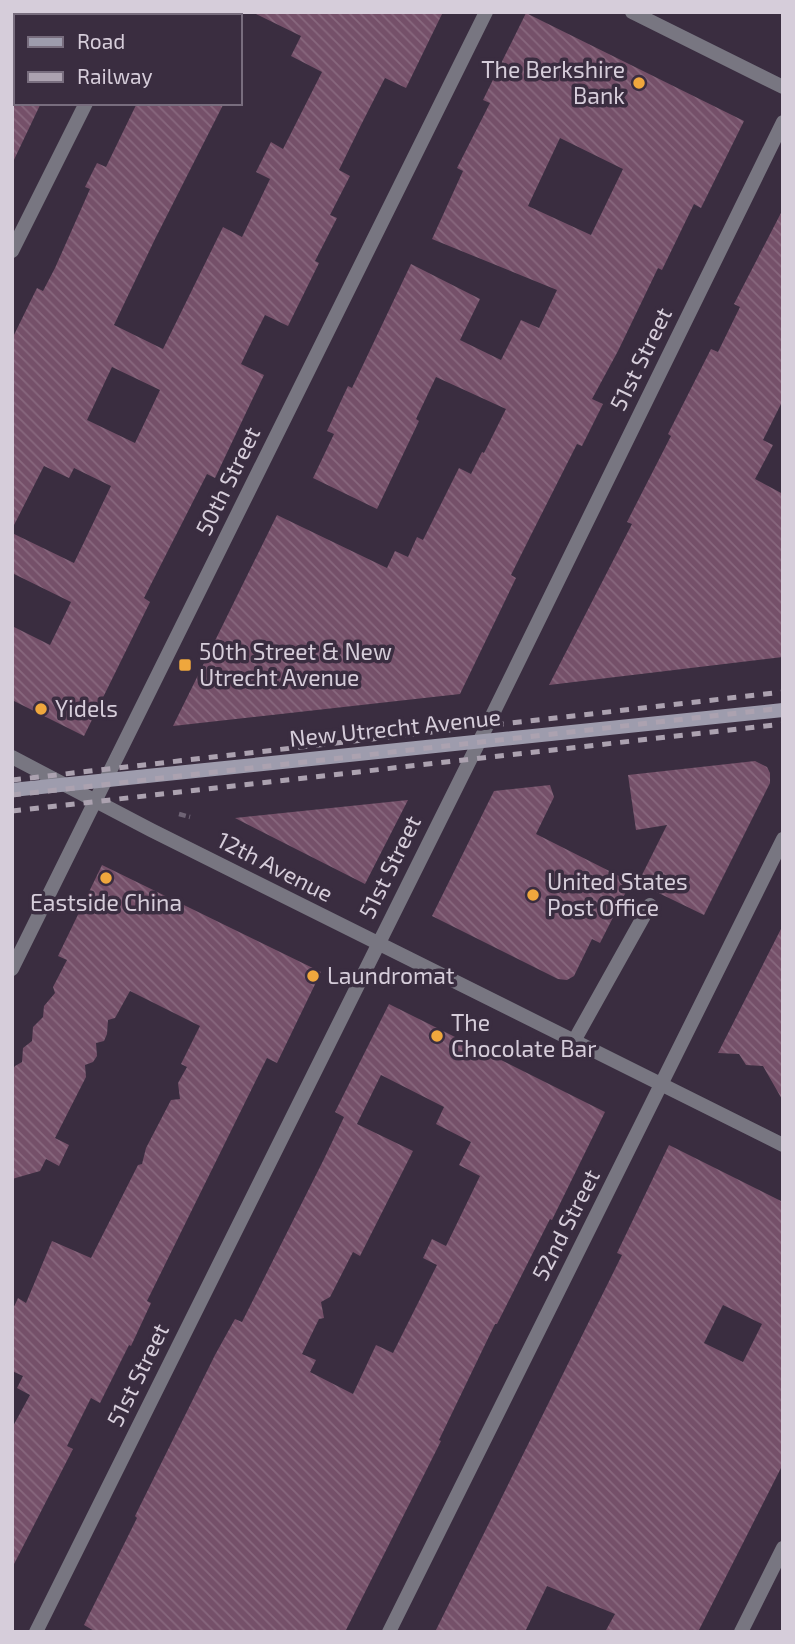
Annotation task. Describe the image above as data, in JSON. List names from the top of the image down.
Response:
{
  "streets": {
    "street": [
      "51st Street",
      "50th Street",
      "New Utrecht Avenue",
      "12th Avenue",
      "52nd Street"
    ]
  },
  "crossings": [
    ["51st Street", "New Utrecht Avenue"],
    ["51st Street", "12th Avenue"],
    ["50th Street", "New Utrecht Avenue"],
    ["50th Street", "12th Avenue"],
    ["New Utrecht Avenue", "12th Avenue"],
    ["12th Avenue", "52nd Street"]
  ],
  "places": {
    "other": [
      "The Berkshire Bank",
      "Yidels",
      "Eastside China",
      "United States Post Office",
      "Laundromat",
      "The Chocolate Bar"
    ],
    "transit": ["50th Street & New Utrecht Avenue"]
  },
  "legend": ["Road", "Railway"]
}
